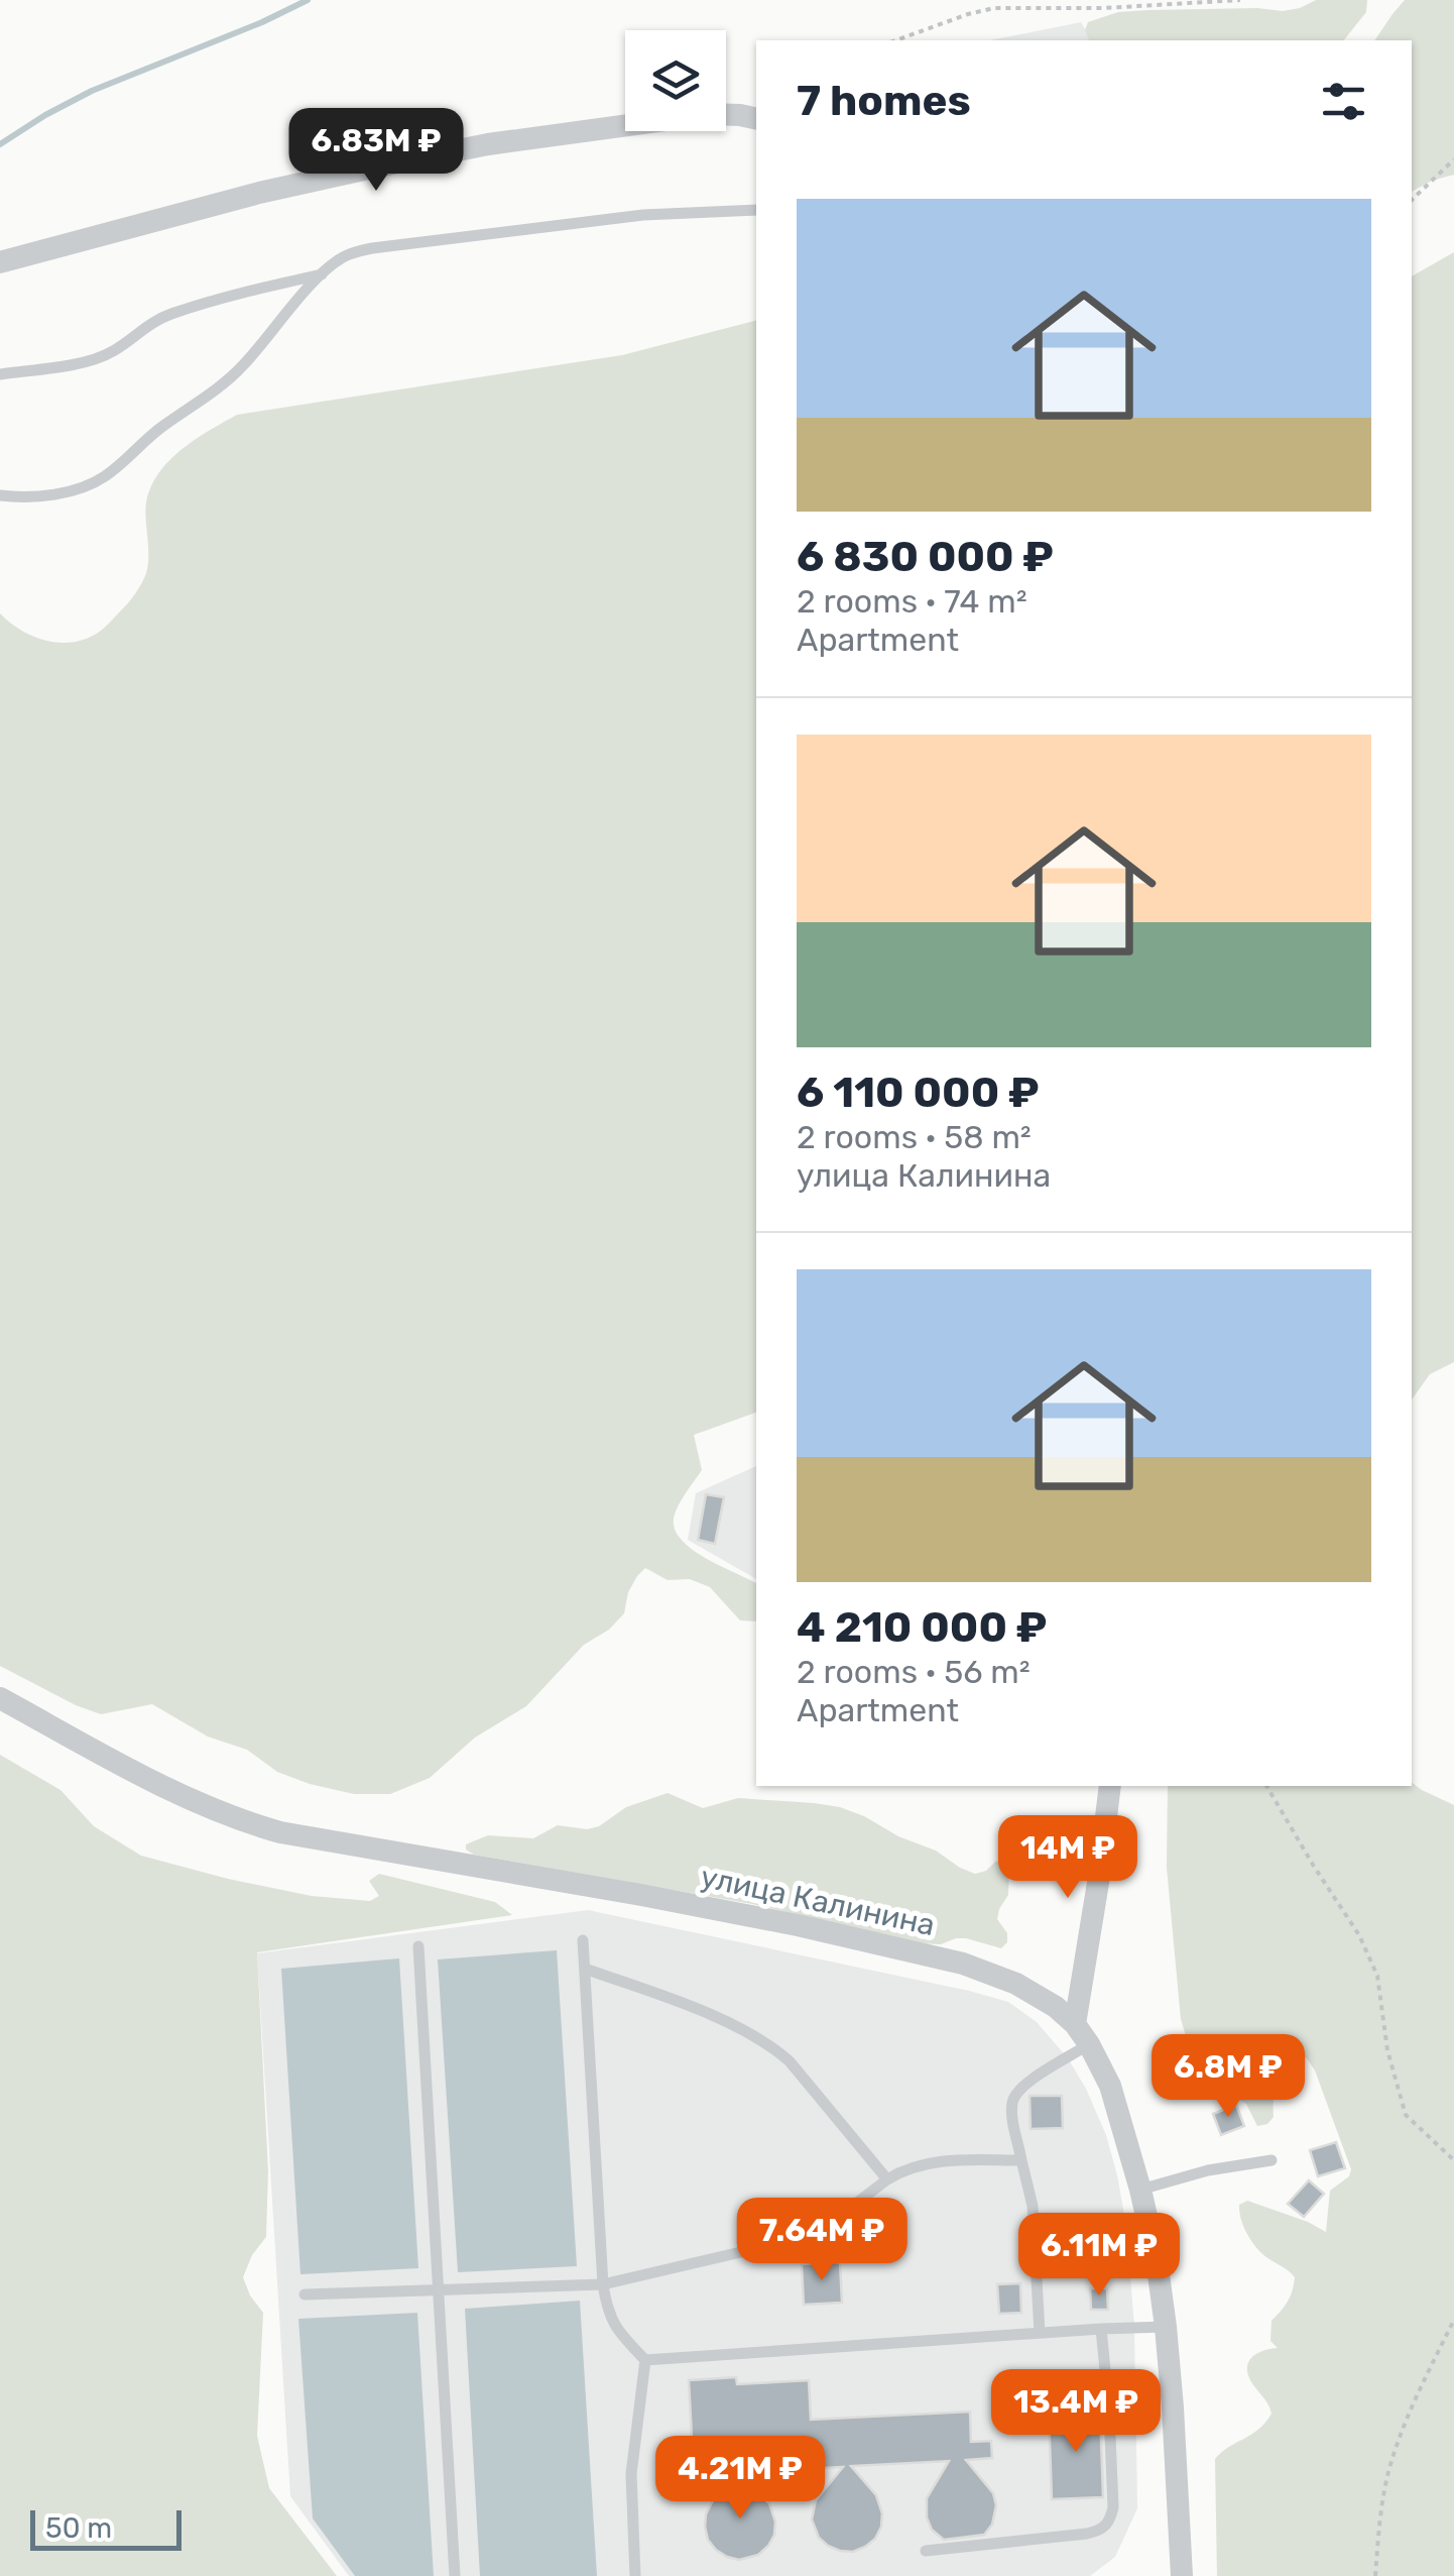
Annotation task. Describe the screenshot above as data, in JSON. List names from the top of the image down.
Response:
{
  "streets": {
    "street": ["улица Калинина"]
  },
  "scale_bar": "50 m",
  "page": {
    "heading": "7 homes",
    "price": [
      "6.83M ₽",
      "14M ₽",
      "6.8M ₽",
      "7.64M ₽",
      "6.11M ₽",
      "13.4M ₽",
      "4.21M ₽"
    ],
    "list": [
      {
        "name": "6 830 000 ₽",
        "note": "2 rooms · 74 m² · Apartment"
      },
      {
        "name": "6 110 000 ₽",
        "note": "2 rooms · 58 m² · улица Калинина"
      },
      {
        "name": "4 210 000 ₽",
        "note": "2 rooms · 56 m² · Apartment"
      }
    ],
    "scale": "50 m"
  }
}
